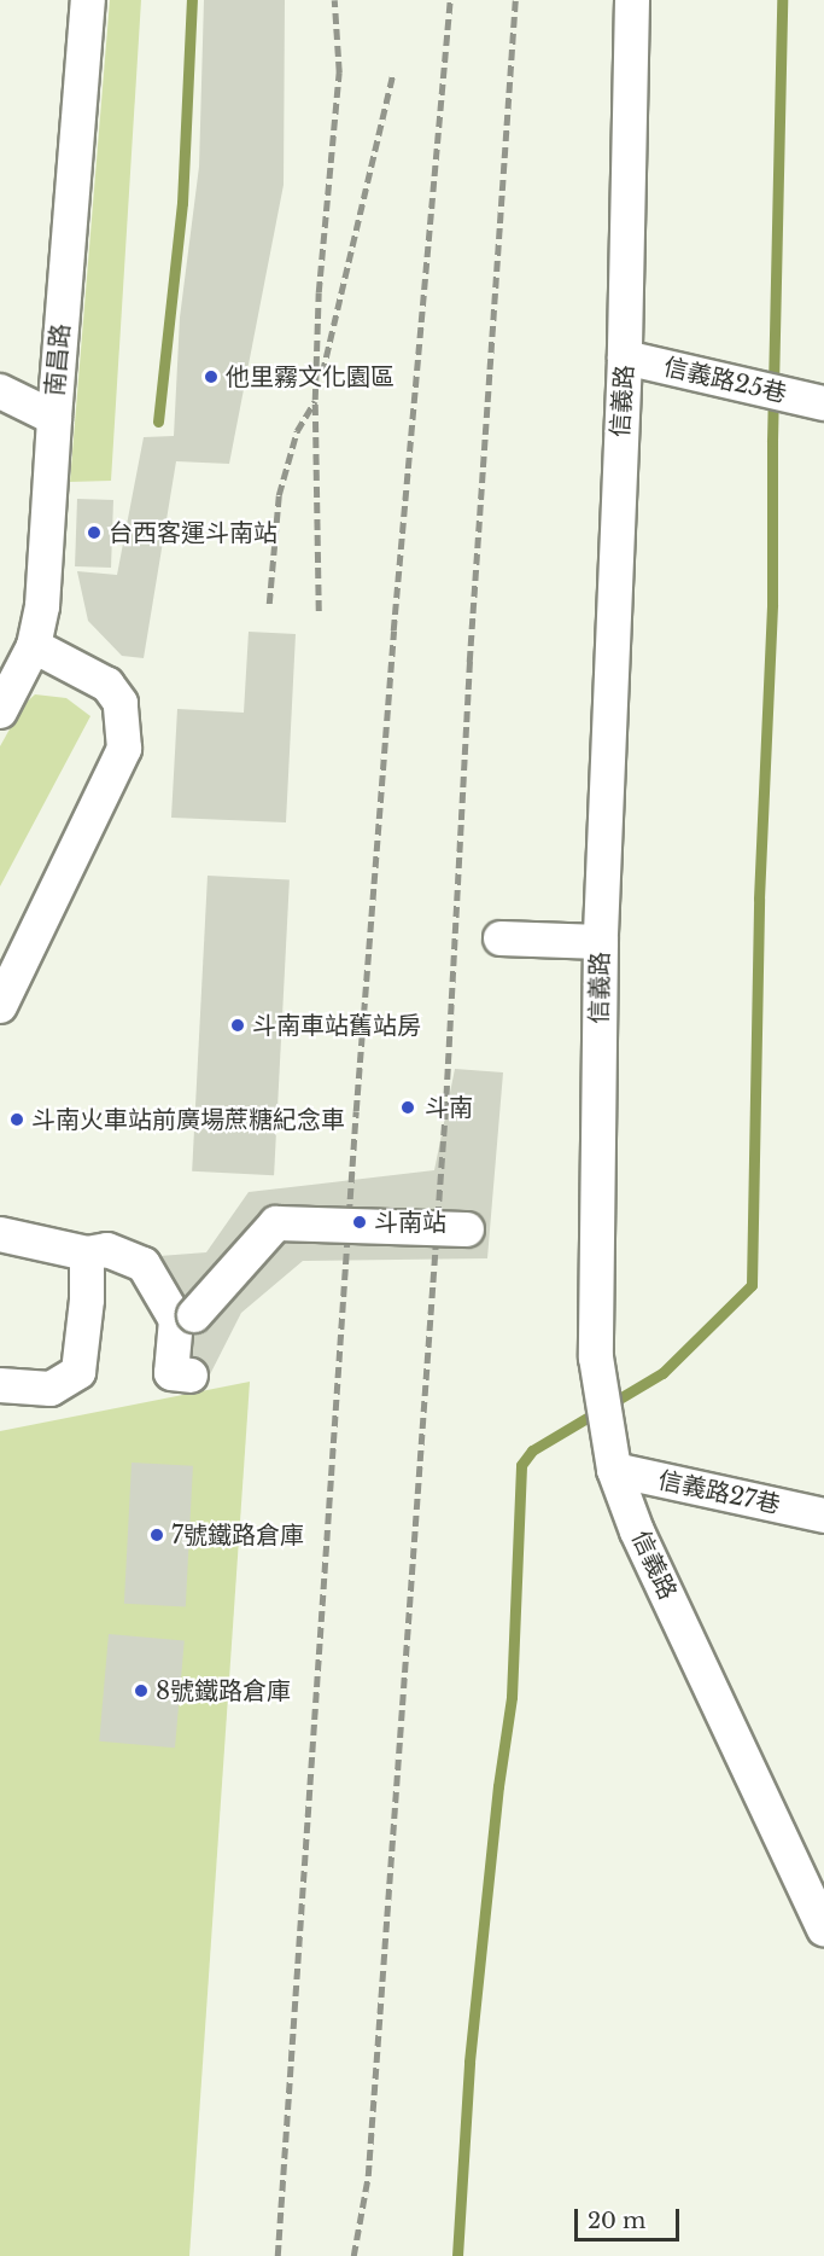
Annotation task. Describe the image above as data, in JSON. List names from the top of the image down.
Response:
{
  "streets": {
    "street": [
      "南昌路",
      "信義路25巷",
      "信義路",
      "信義路27巷"
    ]
  },
  "crossings": [
    ["信義路25巷", "信義路"],
    ["信義路", "信義路27巷"]
  ],
  "places": [
    "他里霧文化園區",
    "台西客運斗南站",
    "斗南車站舊站房",
    "斗南",
    "斗南火車站前廣場蔗糖紀念車",
    "斗南站",
    "7號鐵路倉庫",
    "8號鐵路倉庫"
  ],
  "scale_bar": "20 m"
}
